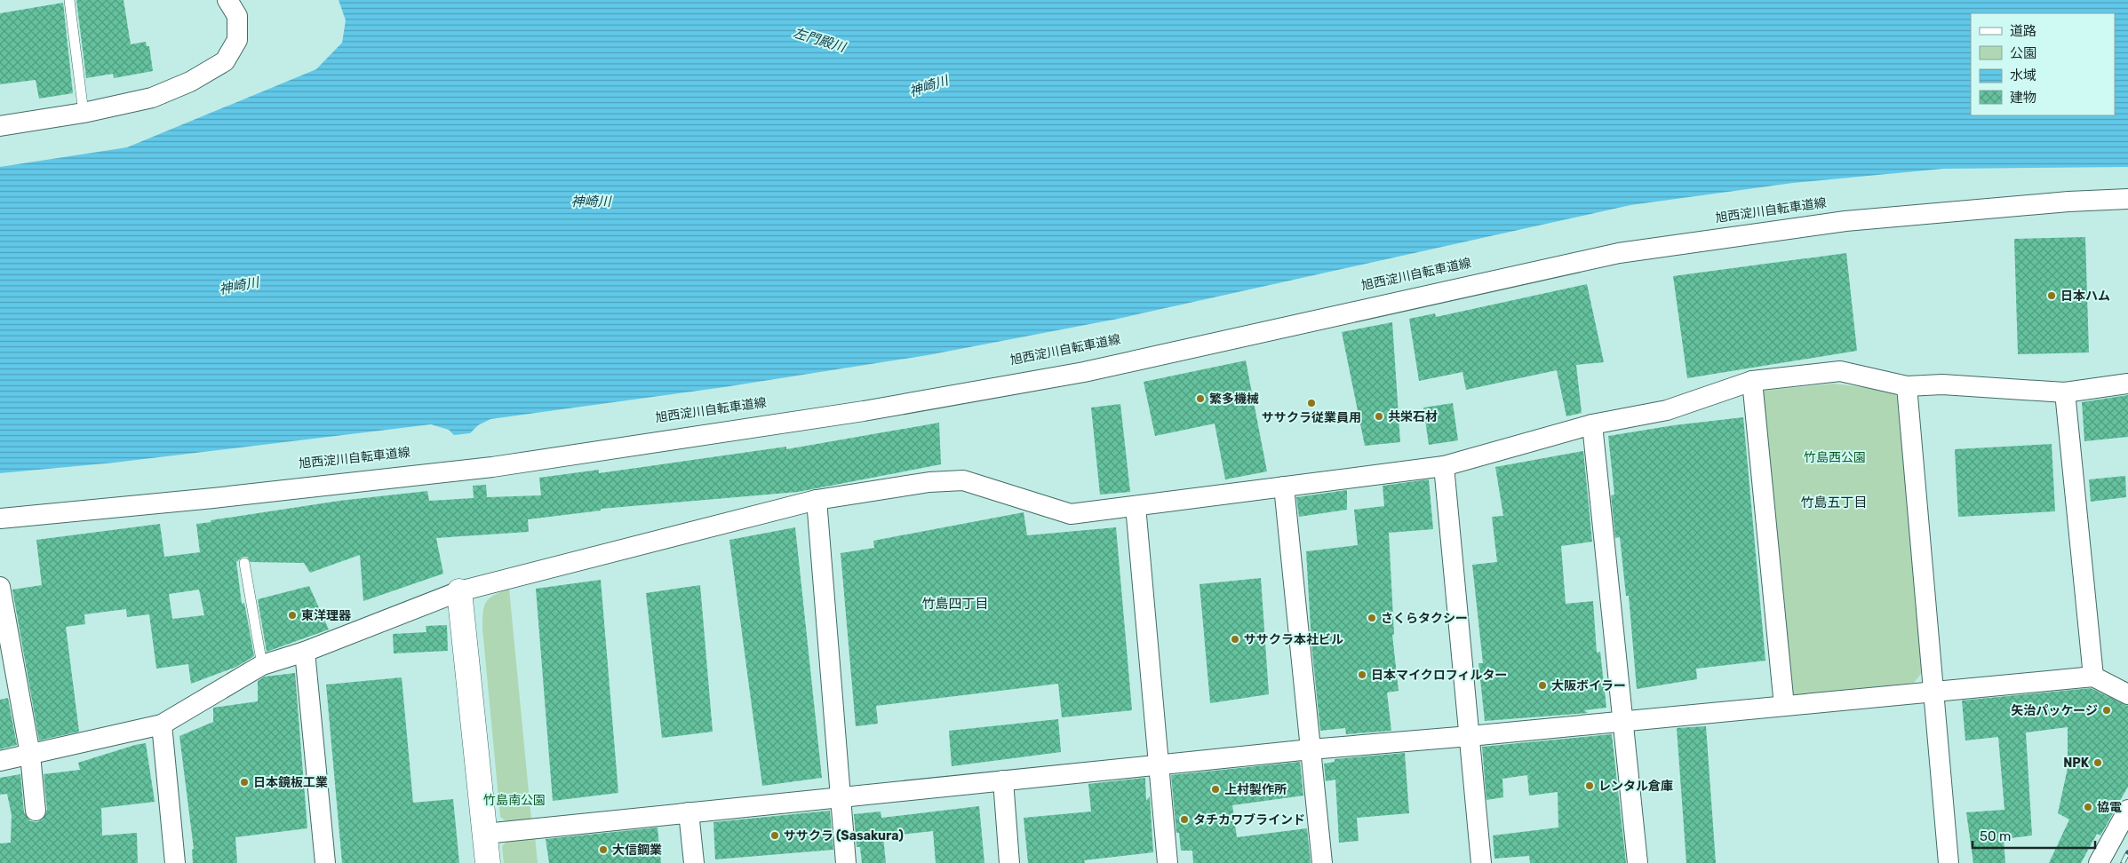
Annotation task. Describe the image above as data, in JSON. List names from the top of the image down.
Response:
{
  "districts": ["竹島五丁目", "竹島四丁目"],
  "water": ["左門殿川", "神崎川"],
  "parks": ["竹島西公園", "竹島南公園"],
  "places": [
    "日本ハム",
    "繁多機械",
    "ササクラ従業員用",
    "共栄石材",
    "東洋理器",
    "さくらタクシー",
    "ササクラ本社ビル",
    "日本マイクロフィルター",
    "大阪ボイラー",
    "矢治パッケージ",
    "NPK",
    "日本鏡板工業",
    "レンタル倉庫",
    "上村製作所",
    "協電",
    "タチカワブラインド",
    "ササクラ (Sasakura)",
    "大信鋼業"
  ],
  "legend": [
    "道路",
    "公園",
    "水域",
    "建物"
  ],
  "scale_bar": "50 m"
}
